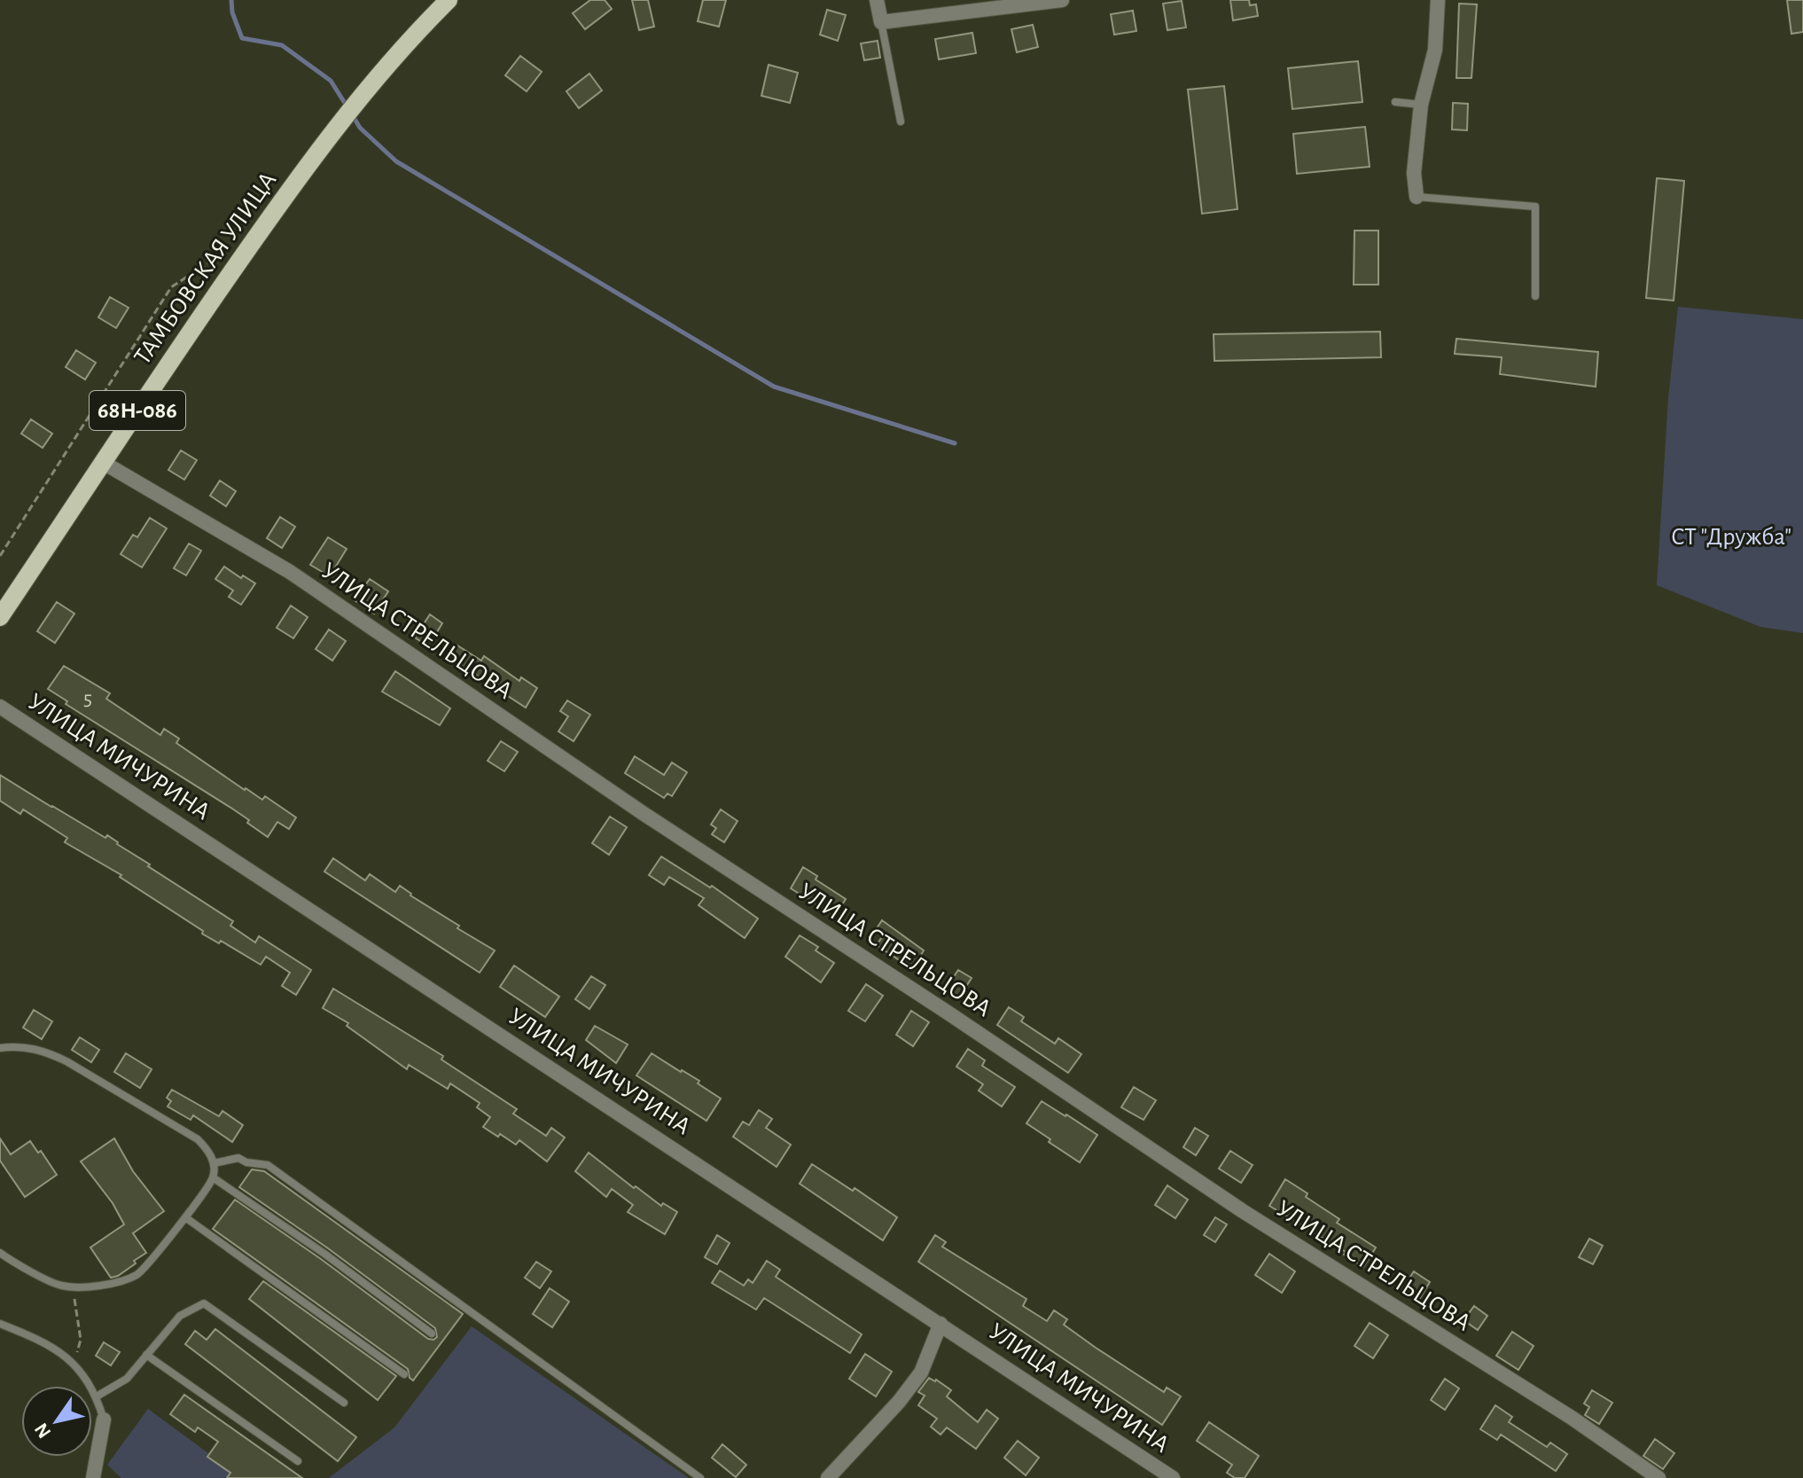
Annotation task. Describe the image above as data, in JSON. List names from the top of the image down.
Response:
{
  "streets": {
    "main road": ["ТАМБОВСКАЯ УЛИЦА", "68Н-086"],
    "street": ["УЛИЦА СТРЕЛЬЦОВА", "УЛИЦА МИЧУРИНА"]
  },
  "crossings": [
    ["ТАМБОВСКАЯ УЛИЦА", "УЛИЦА СТРЕЛЬЦОВА"]
  ],
  "parks": ["СТ \"Дружба\""],
  "house_numbers": ["5"],
  "north": "bottom left"
}
